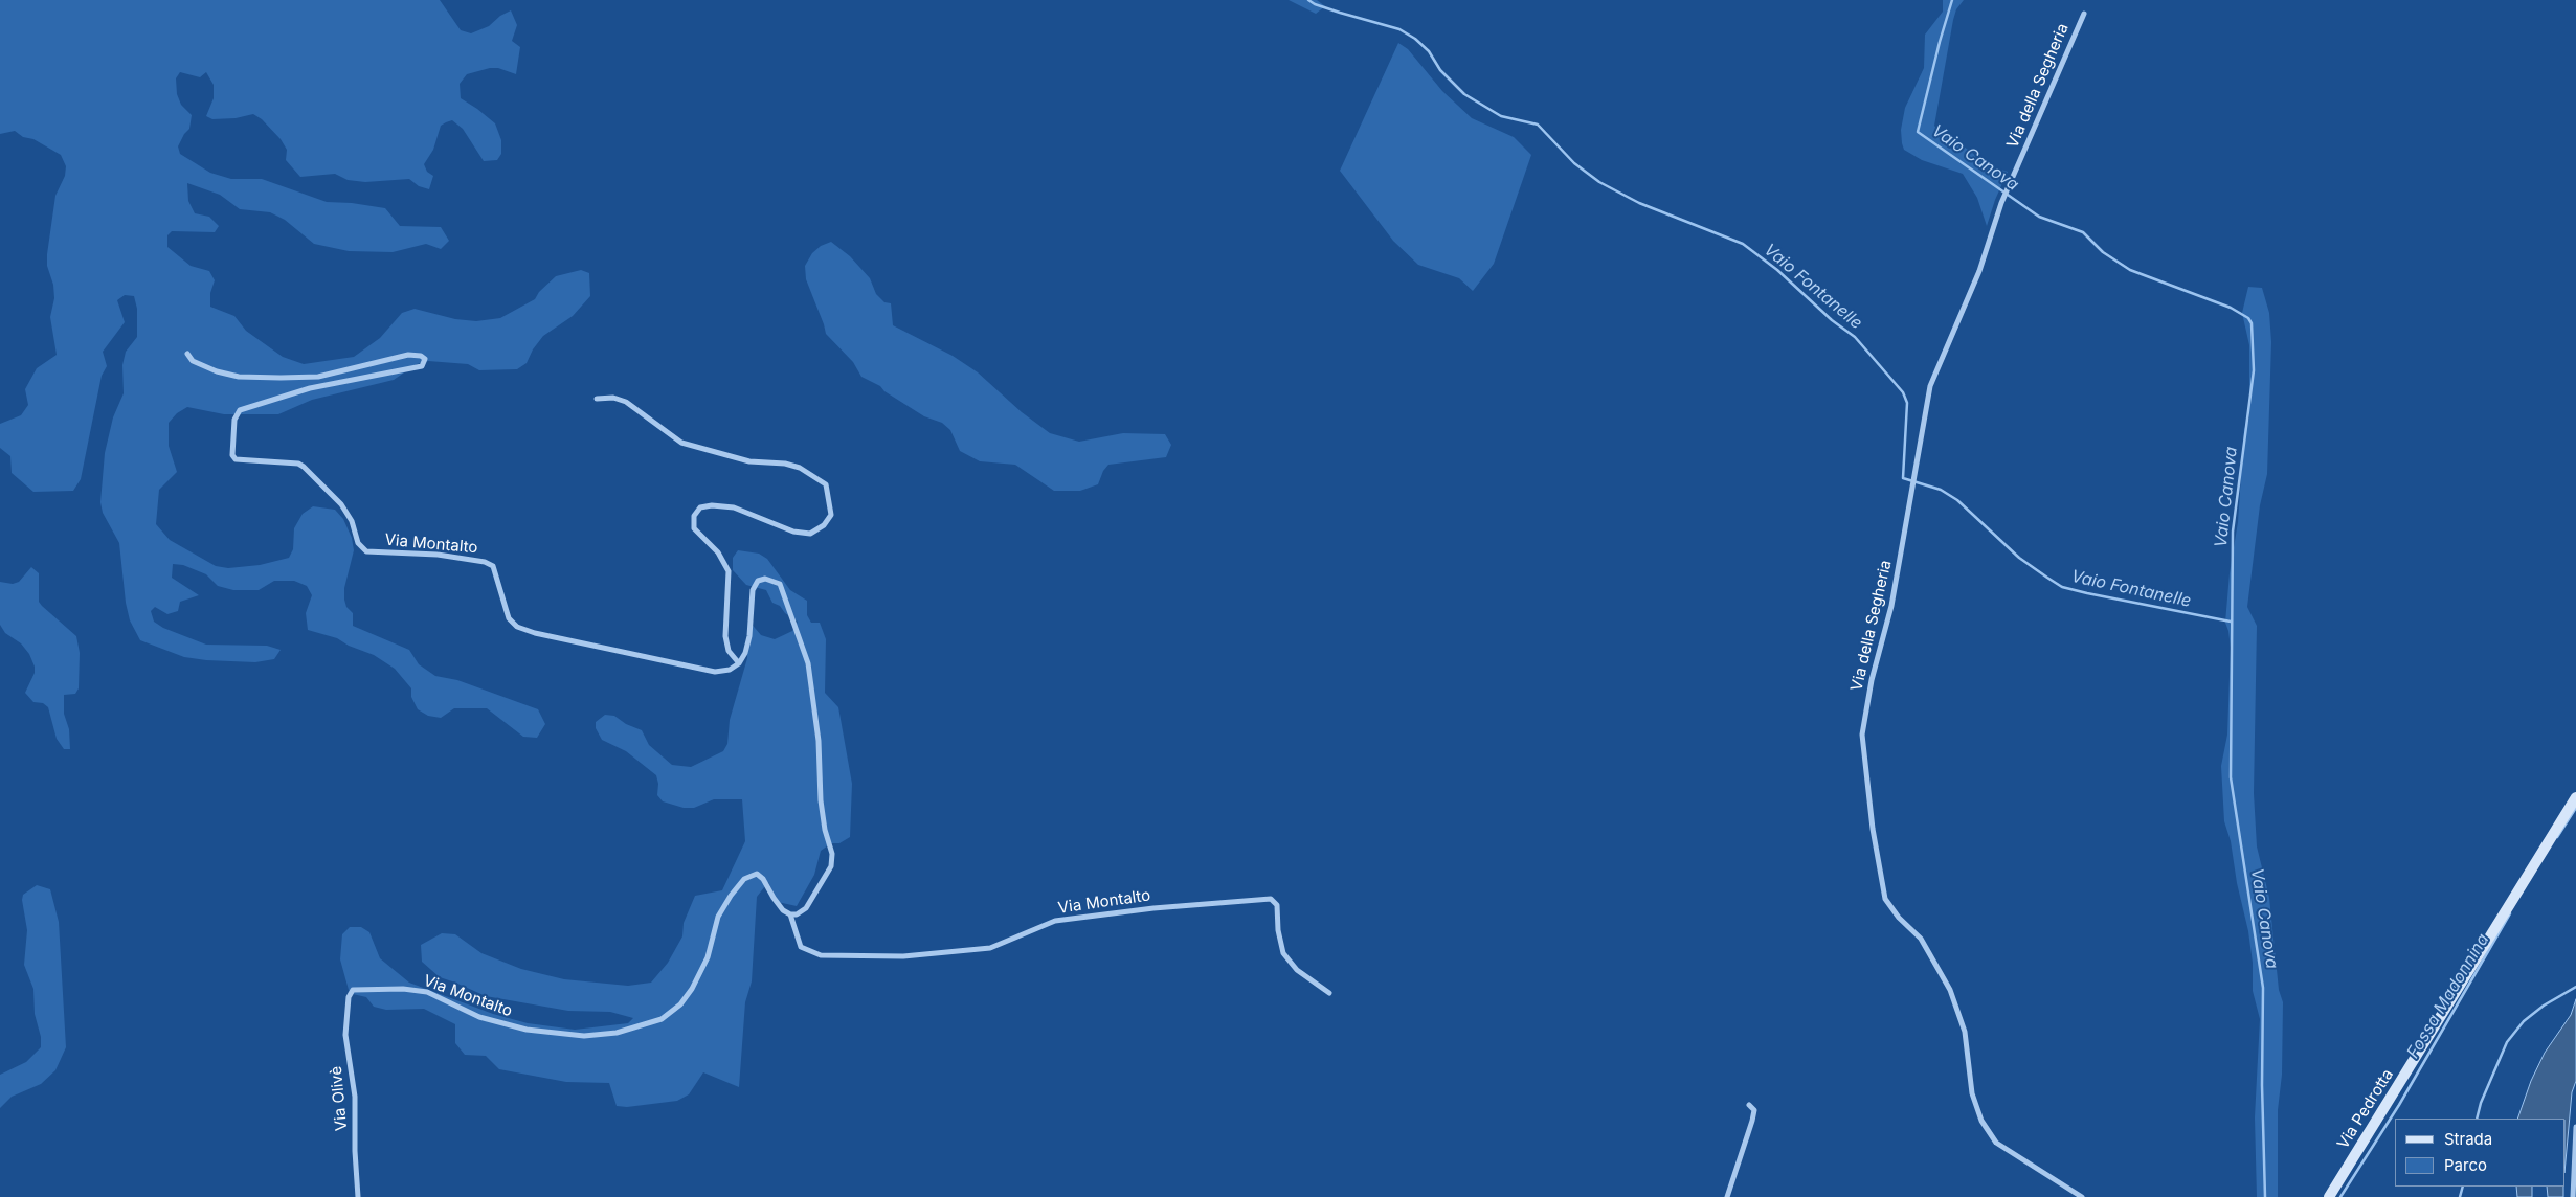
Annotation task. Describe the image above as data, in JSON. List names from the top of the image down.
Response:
{
  "streets": {
    "street": [
      "Via della Segheria",
      "Via Montalto",
      "Via Olivè",
      "Via Pedrotta"
    ]
  },
  "crossings": [
    ["Via Montalto", "Via Olivè"]
  ],
  "water": ["Vaio Canova", "Vaio Fontanelle", "Fossa Madonnina"],
  "legend": ["Strada", "Parco"]
}
